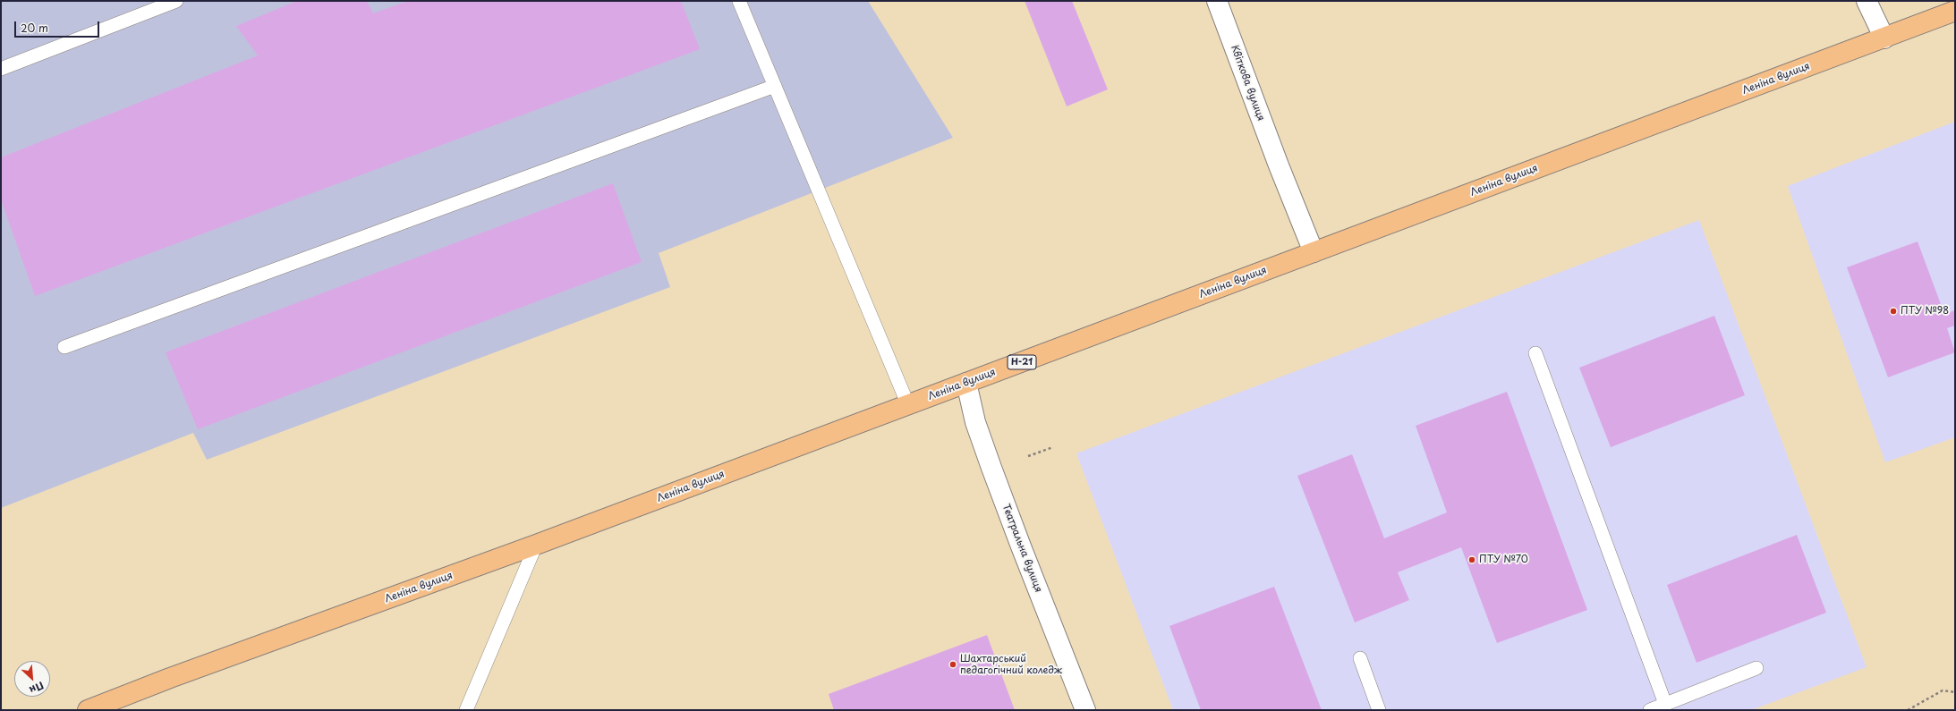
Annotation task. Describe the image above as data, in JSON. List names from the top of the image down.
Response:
{
  "streets": {
    "main road": ["Леніна вулиця", "Н-21"],
    "street": ["Квіткова вулиця", "Театральна вулиця"]
  },
  "crossings": [
    ["Леніна вулиця", "Квіткова вулиця"],
    ["Леніна вулиця", "Театральна вулиця"]
  ],
  "places": ["ПТУ №98", "ПТУ №70", "Шахтарський педагогічний коледж"],
  "scale_bar": "20 m",
  "north": "bottom right"
}
